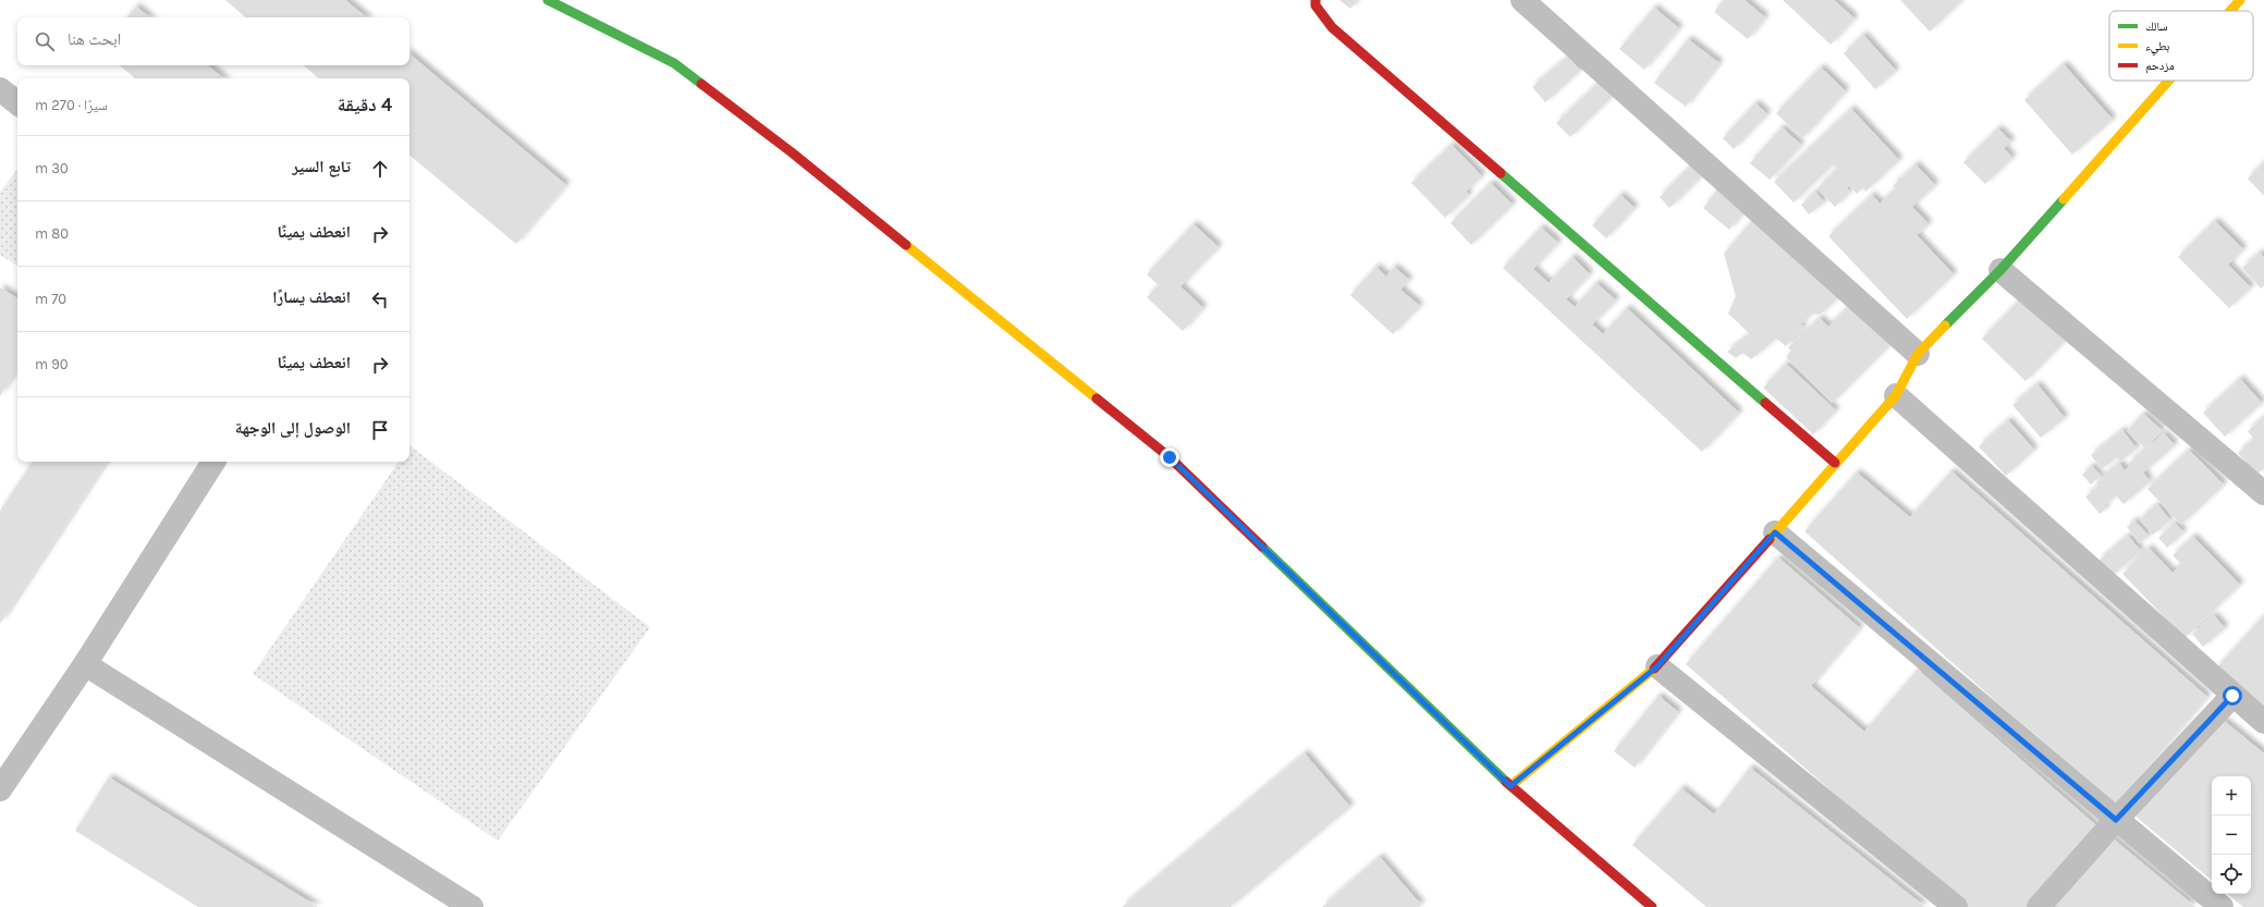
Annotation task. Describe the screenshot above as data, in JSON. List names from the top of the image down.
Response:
{
  "legend": ["سالك", "بطيء", "مزدحم"],
  "page": {
    "search": "ابحث هنا",
    "heading": ["4 دقيقة", "سيرًا · 270 m"],
    "list": [
      ["تابع السير", "30 m"],
      ["انعطف يمينًا", "80 m"],
      ["انعطف يسارًا", "70 m"],
      ["انعطف يمينًا", "90 m"],
      "الوصول إلى الوجهة"
    ],
    "map_buttons": ["+", "−"]
  }
}
